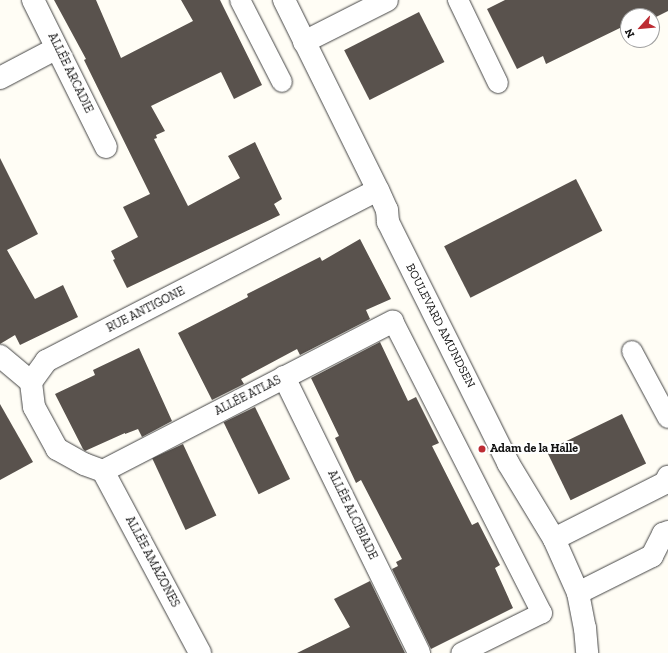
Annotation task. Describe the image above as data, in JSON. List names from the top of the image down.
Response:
{
  "streets": {
    "street": [
      "ALLÉE ARCADIE",
      "RUE ANTIGONE",
      "BOULEVARD AMUNDSEN",
      "ALLÉE ATLAS",
      "ALLÉE ALCIBIADE",
      "ALLÉE AMAZONES"
    ]
  },
  "crossings": [
    ["RUE ANTIGONE", "BOULEVARD AMUNDSEN"],
    ["ALLÉE ATLAS", "ALLÉE ALCIBIADE"],
    ["ALLÉE ATLAS", "ALLÉE AMAZONES"]
  ],
  "places": ["Adam de la Halle"],
  "north": "bottom left"
}
